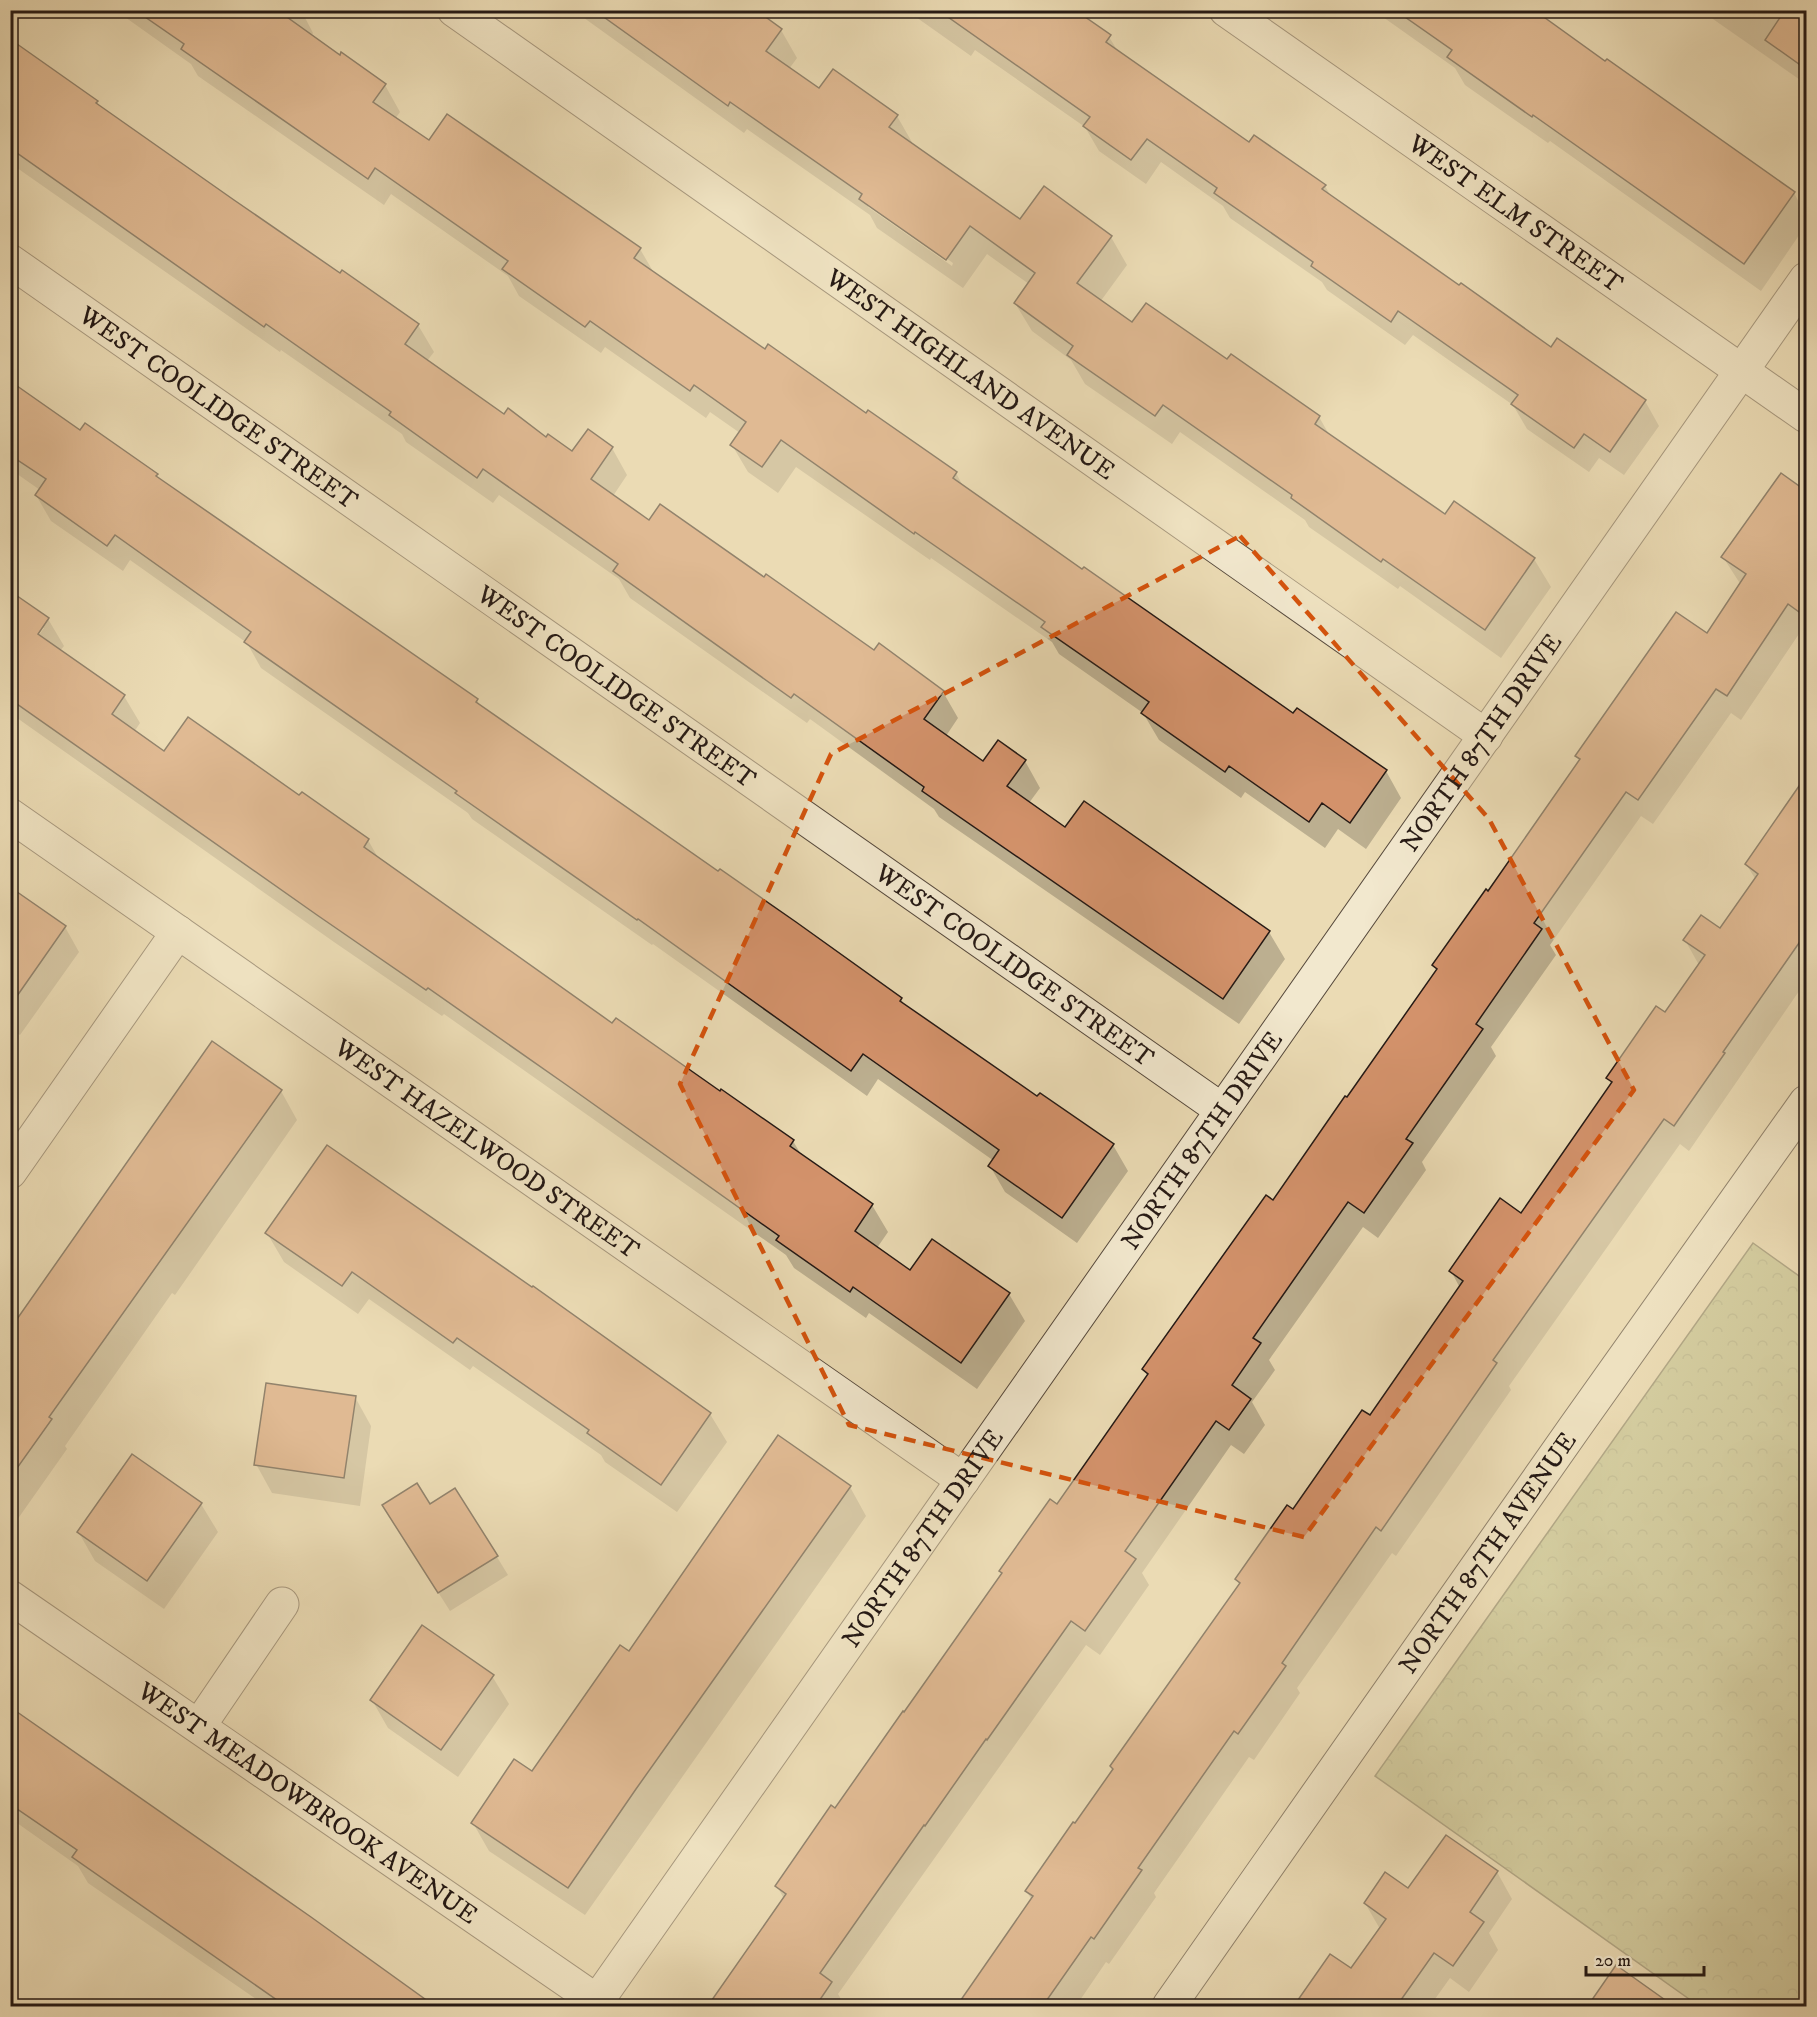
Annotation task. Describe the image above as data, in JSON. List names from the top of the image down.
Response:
{
  "streets": {
    "street": [
      "WEST ELM STREET",
      "WEST HIGHLAND AVENUE",
      "WEST COOLIDGE STREET",
      "NORTH 87TH DRIVE",
      "WEST HAZELWOOD STREET",
      "NORTH 87TH AVENUE",
      "WEST MEADOWBROOK AVENUE"
    ]
  },
  "crossings": [
    ["WEST ELM STREET", "NORTH 87TH DRIVE"],
    ["WEST HIGHLAND AVENUE", "NORTH 87TH DRIVE"],
    ["WEST COOLIDGE STREET", "NORTH 87TH DRIVE"],
    ["NORTH 87TH DRIVE", "WEST HAZELWOOD STREET"],
    ["NORTH 87TH DRIVE", "WEST MEADOWBROOK AVENUE"]
  ],
  "scale_bar": "20 m"
}
